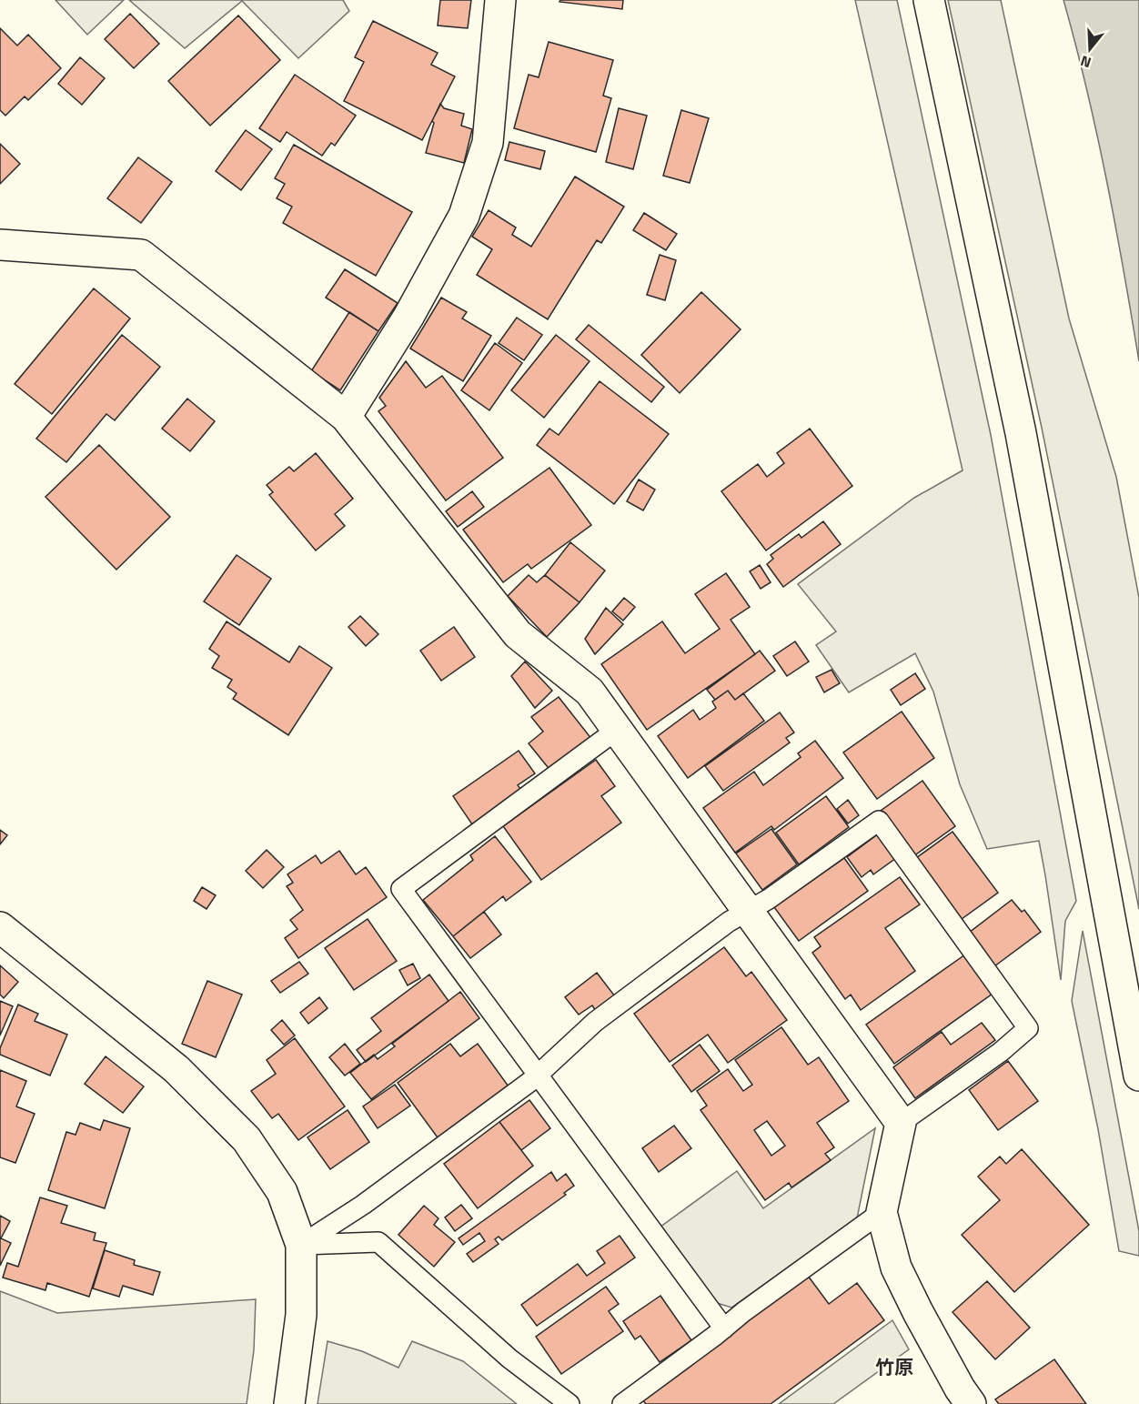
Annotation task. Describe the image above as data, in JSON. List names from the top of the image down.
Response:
{
  "districts": ["竹原"],
  "north": "bottom"
}
